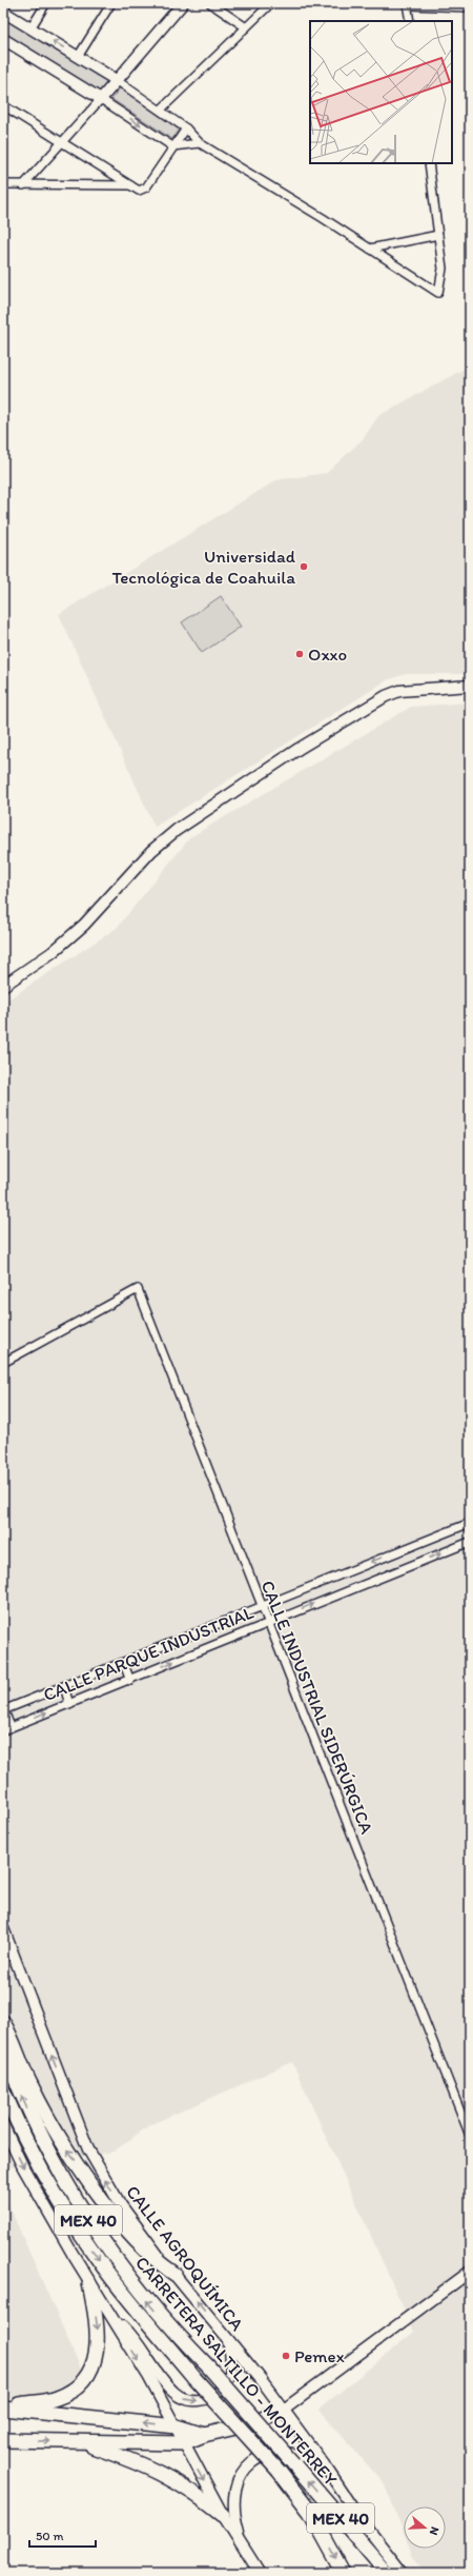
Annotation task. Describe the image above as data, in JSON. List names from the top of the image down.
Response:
{
  "streets": {
    "highway": ["MEX 40", "CARRETERA SALTILLO - MONTERREY"],
    "street": ["CALLE PARQUE INDUSTRIAL", "CALLE INDUSTRIAL SIDERÚRGICA", "CALLE AGROQUÍMICA"]
  },
  "crossings": [
    ["CALLE PARQUE INDUSTRIAL", "CALLE INDUSTRIAL SIDERÚRGICA"]
  ],
  "places": ["Universidad Tecnológica de Coahuila", "Oxxo", "Pemex"],
  "scale_bar": "50 m",
  "north": "right"
}
